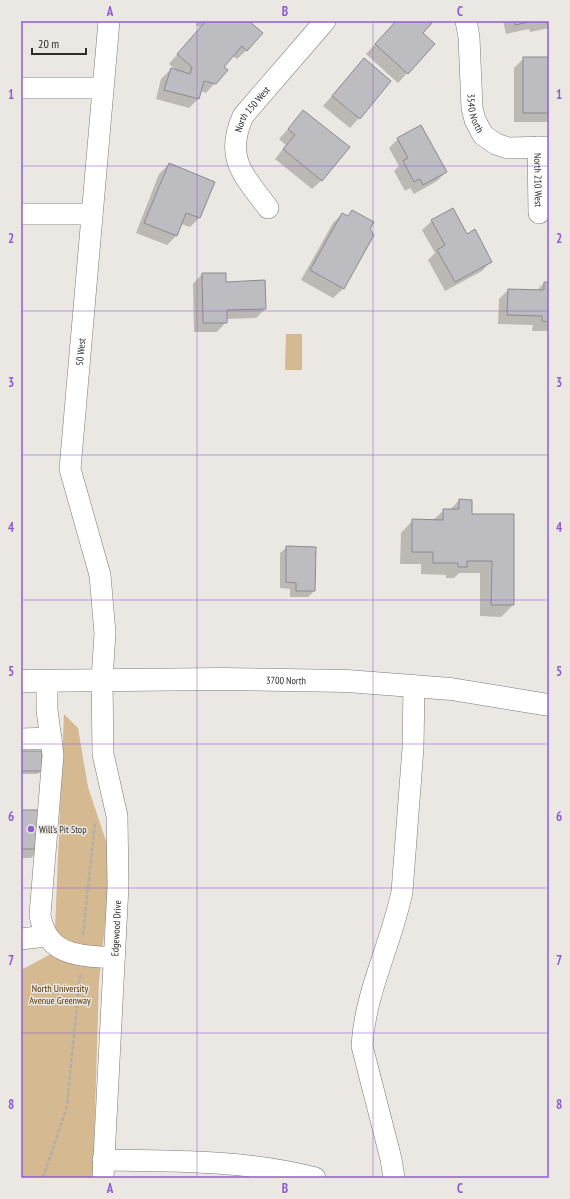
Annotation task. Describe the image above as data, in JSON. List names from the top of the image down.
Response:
{
  "streets": {
    "main road": ["3700 North"],
    "street": [
      "North 150 West",
      "3540 North",
      "North 210 West",
      "50 West",
      "Edgewood Drive"
    ]
  },
  "crossings": [
    ["3540 North", "North 210 West"],
    ["50 West", "3700 North"],
    ["50 West", "Edgewood Drive"],
    ["3700 North", "Edgewood Drive"]
  ],
  "parks": ["North University Avenue Greenway"],
  "places": ["Will's Pit Stop"],
  "scale_bar": "20 m",
  "grid": {
    "columns": ["A", "B", "C"],
    "rows": [
      "1",
      "2",
      "3",
      "4",
      "5",
      "6",
      "7",
      "8"
    ]
  }
}
